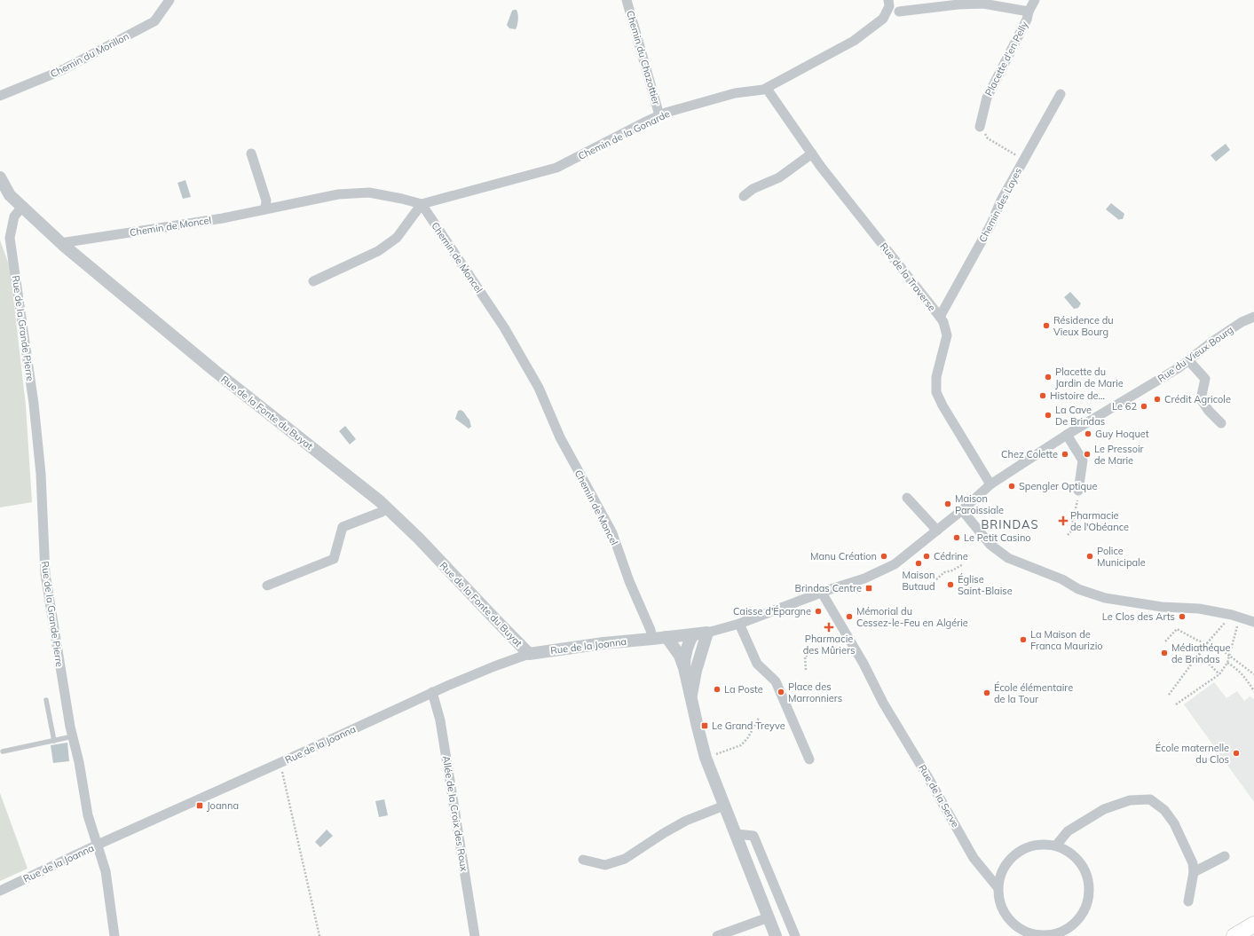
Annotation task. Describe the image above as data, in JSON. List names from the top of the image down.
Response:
{
  "streets": {
    "street": [
      "Chemin du Morillon",
      "Chemin du Chazottier",
      "Placette d'en Pelly",
      "Chemin de la Gonarde",
      "Chemin des Layes",
      "Chemin de Moncel",
      "Rue de la Traverse",
      "Rue de la Grande Pierre",
      "Rue du Vieux Bourg",
      "Rue de la Fonte du Buyat",
      "Rue de la Joanna",
      "Rue de la Serve",
      "Allée de la Croix des Roux"
    ]
  },
  "crossings": [
    ["Chemin du Chazottier", "Chemin de la Gonarde"],
    ["Chemin de la Gonarde", "Chemin de Moncel"],
    ["Chemin de la Gonarde", "Rue de la Traverse"],
    ["Chemin des Layes", "Rue de la Traverse"],
    ["Chemin de Moncel", "Rue du Vieux Bourg"],
    ["Chemin de Moncel", "Rue de la Fonte du Buyat"],
    ["Chemin de Moncel", "Rue de la Joanna"],
    ["Rue de la Traverse", "Rue du Vieux Bourg"],
    ["Rue de la Grande Pierre", "Rue de la Fonte du Buyat"],
    ["Rue de la Grande Pierre", "Rue de la Joanna"],
    ["Rue du Vieux Bourg", "Rue de la Joanna"],
    ["Rue du Vieux Bourg", "Rue de la Serve"],
    ["Rue de la Fonte du Buyat", "Rue de la Joanna"],
    ["Rue de la Joanna", "Allée de la Croix des Roux"]
  ],
  "districts": ["BRINDAS"],
  "places": {
    "other": [
      "Résidence du Vieux Bourg",
      "Placette du Jardin de Marie",
      "Histoire de...",
      "Crédit Agricole",
      "Le 62",
      "La Cave De Brindas",
      "Guy Hoquet",
      "Chez Colette",
      "Le Pressoir de Marie",
      "Spengler Optique",
      "Maison Paroissiale",
      "Le Petit Casino",
      "Manu Création",
      "Cédrine",
      "Police Municipale",
      "Maison Butaud",
      "Église Saint-Blaise",
      "Caisse d'Épargne",
      "Mémorial du Cessez-le-Feu en Algérie",
      "Le Clos des Arts",
      "La Maison de Franca Maurizio",
      "Médiathéque de Brindas",
      "La Poste",
      "Place des Marronniers",
      "École élémentaire de la Tour",
      "École maternelle du Clos"
    ],
    "health": ["Pharmacie de l'Obéance", "Pharmacie des Mûriers"],
    "transit": ["Brindas Centre", "Le Grand Treyve", "Joanna"]
  }
}
